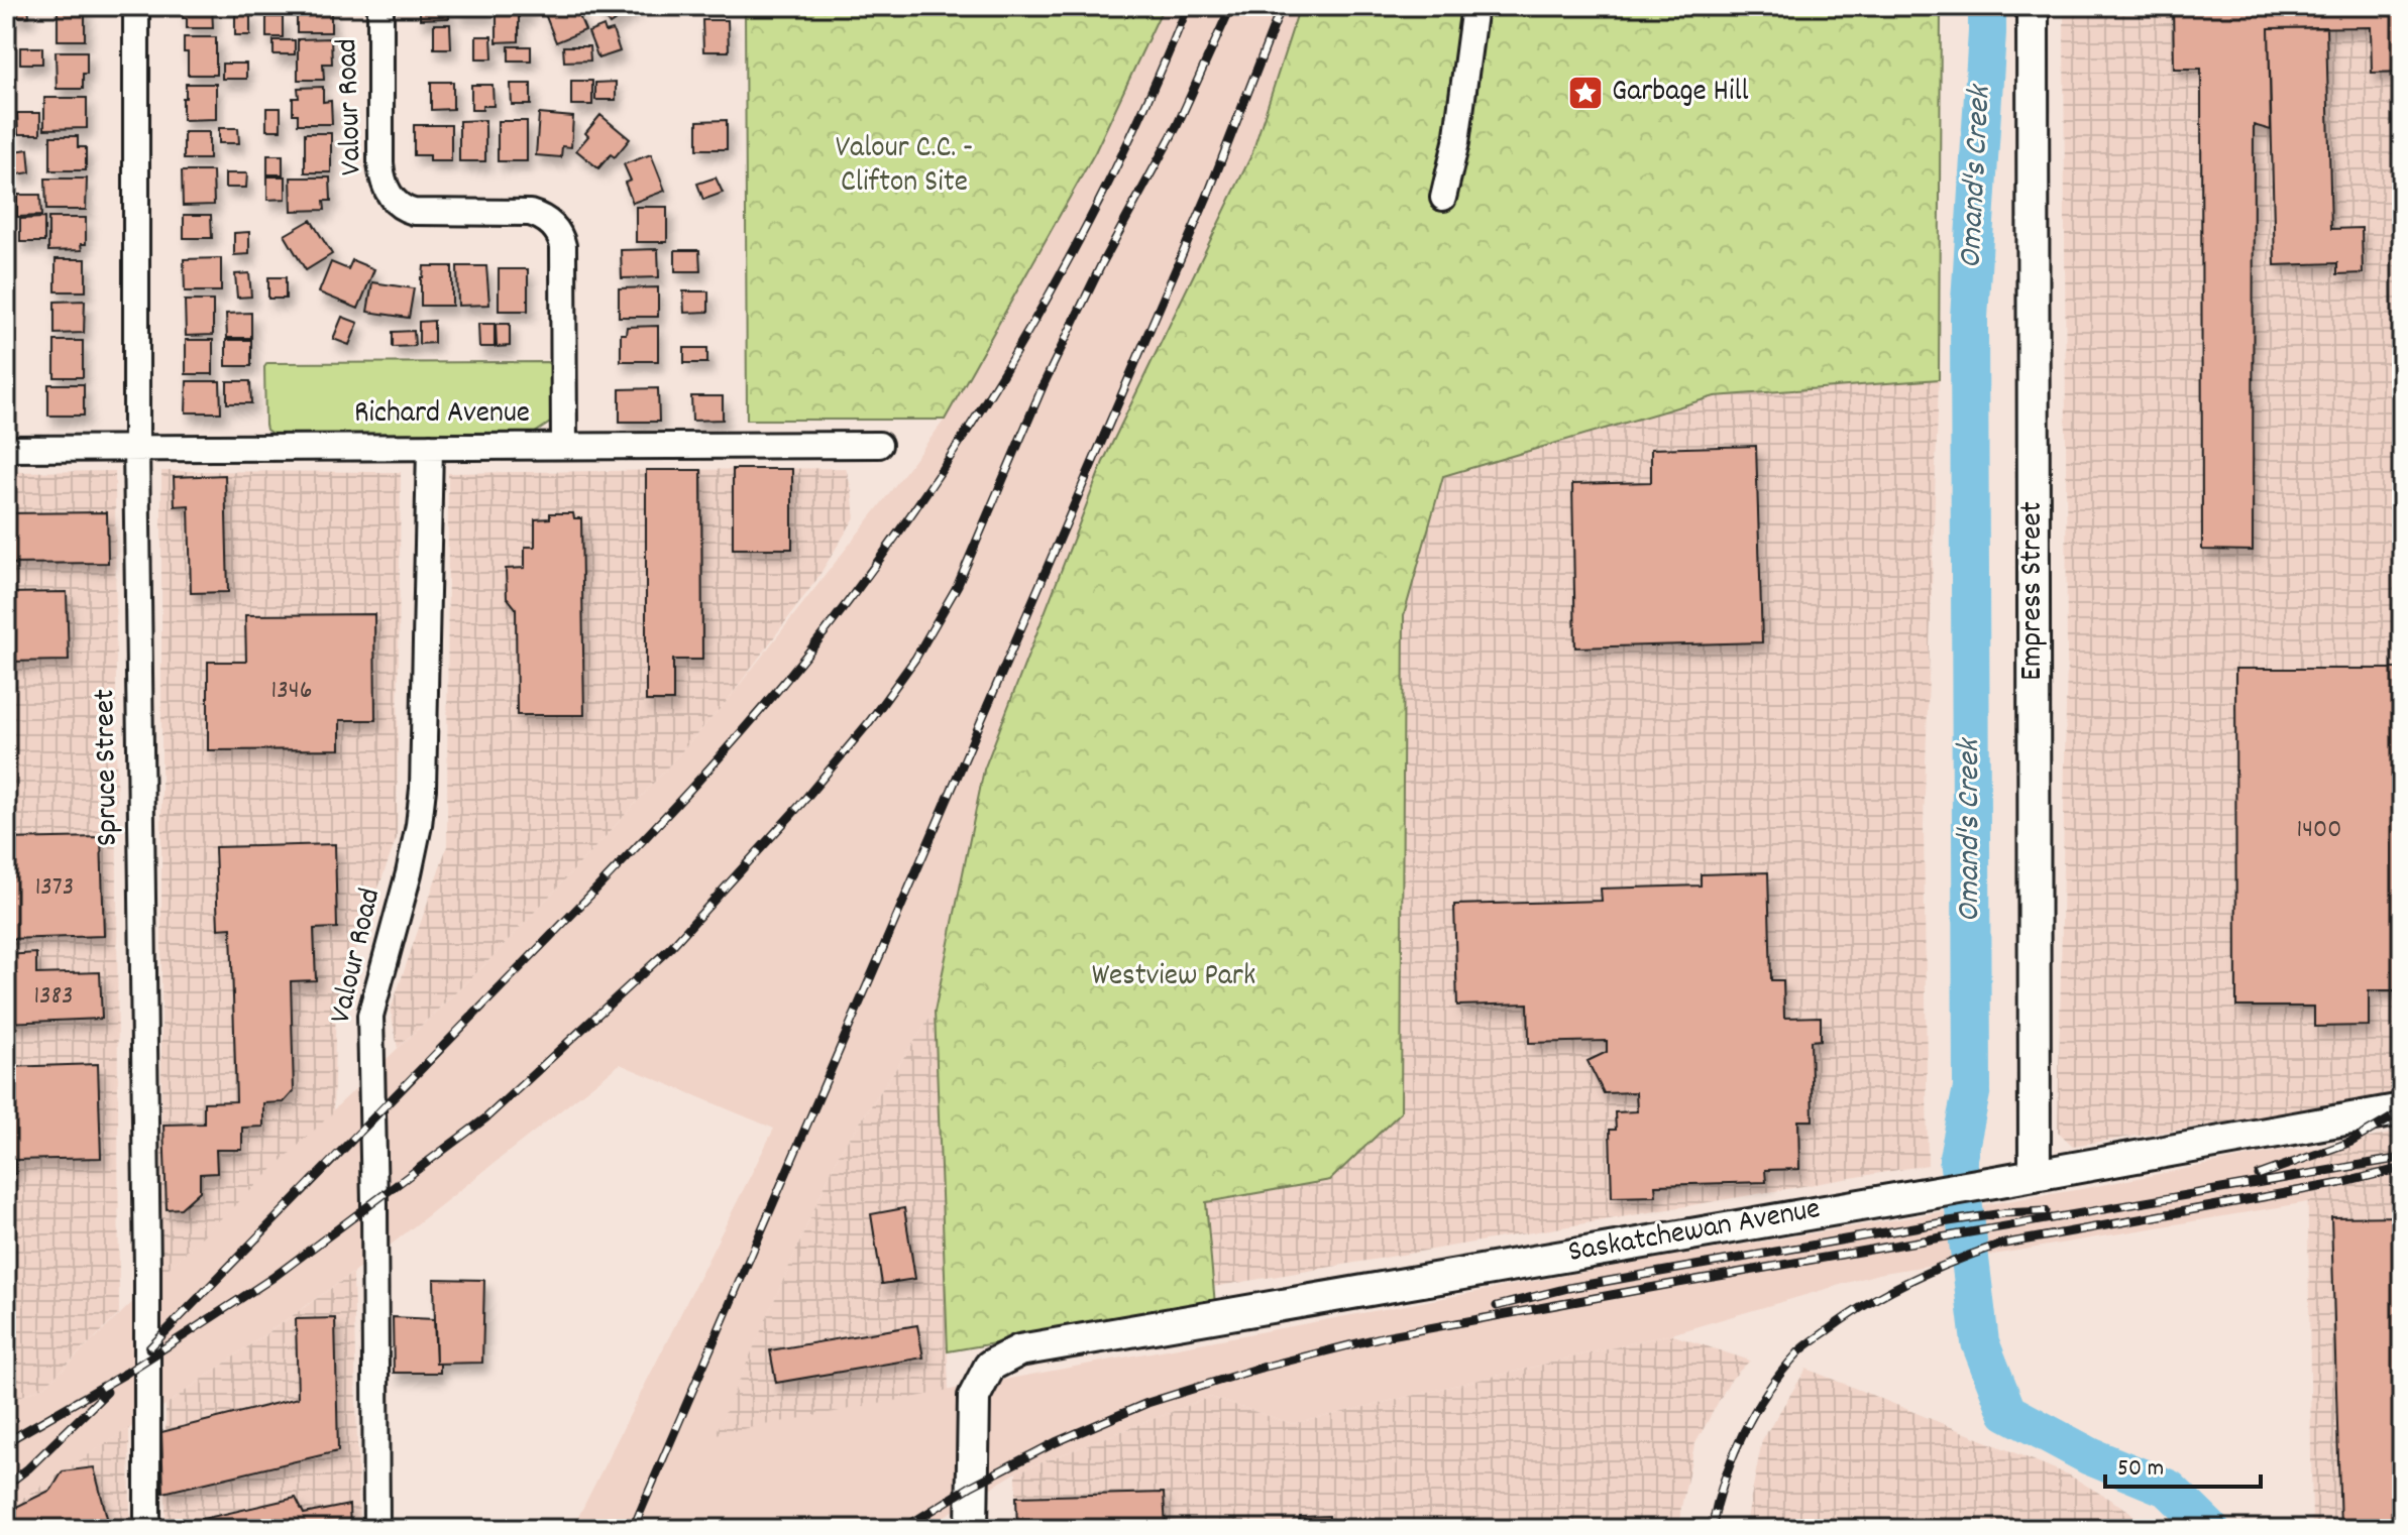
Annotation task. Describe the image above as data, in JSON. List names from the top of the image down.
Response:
{
  "streets": {
    "street": [
      "Valour Road",
      "Richard Avenue",
      "Empress Street",
      "Spruce Street",
      "Saskatchewan Avenue"
    ]
  },
  "crossings": [
    ["Valour Road", "Richard Avenue"],
    ["Richard Avenue", "Spruce Street"],
    ["Empress Street", "Saskatchewan Avenue"]
  ],
  "water": ["Omand's Creek"],
  "parks": ["Valour C.C. - Clifton Site", "Westview Park"],
  "places": {
    "place": ["Garbage Hill"]
  },
  "house_numbers": [
    "1346",
    "1400",
    "1373",
    "1383"
  ],
  "scale_bar": "50 m"
}
